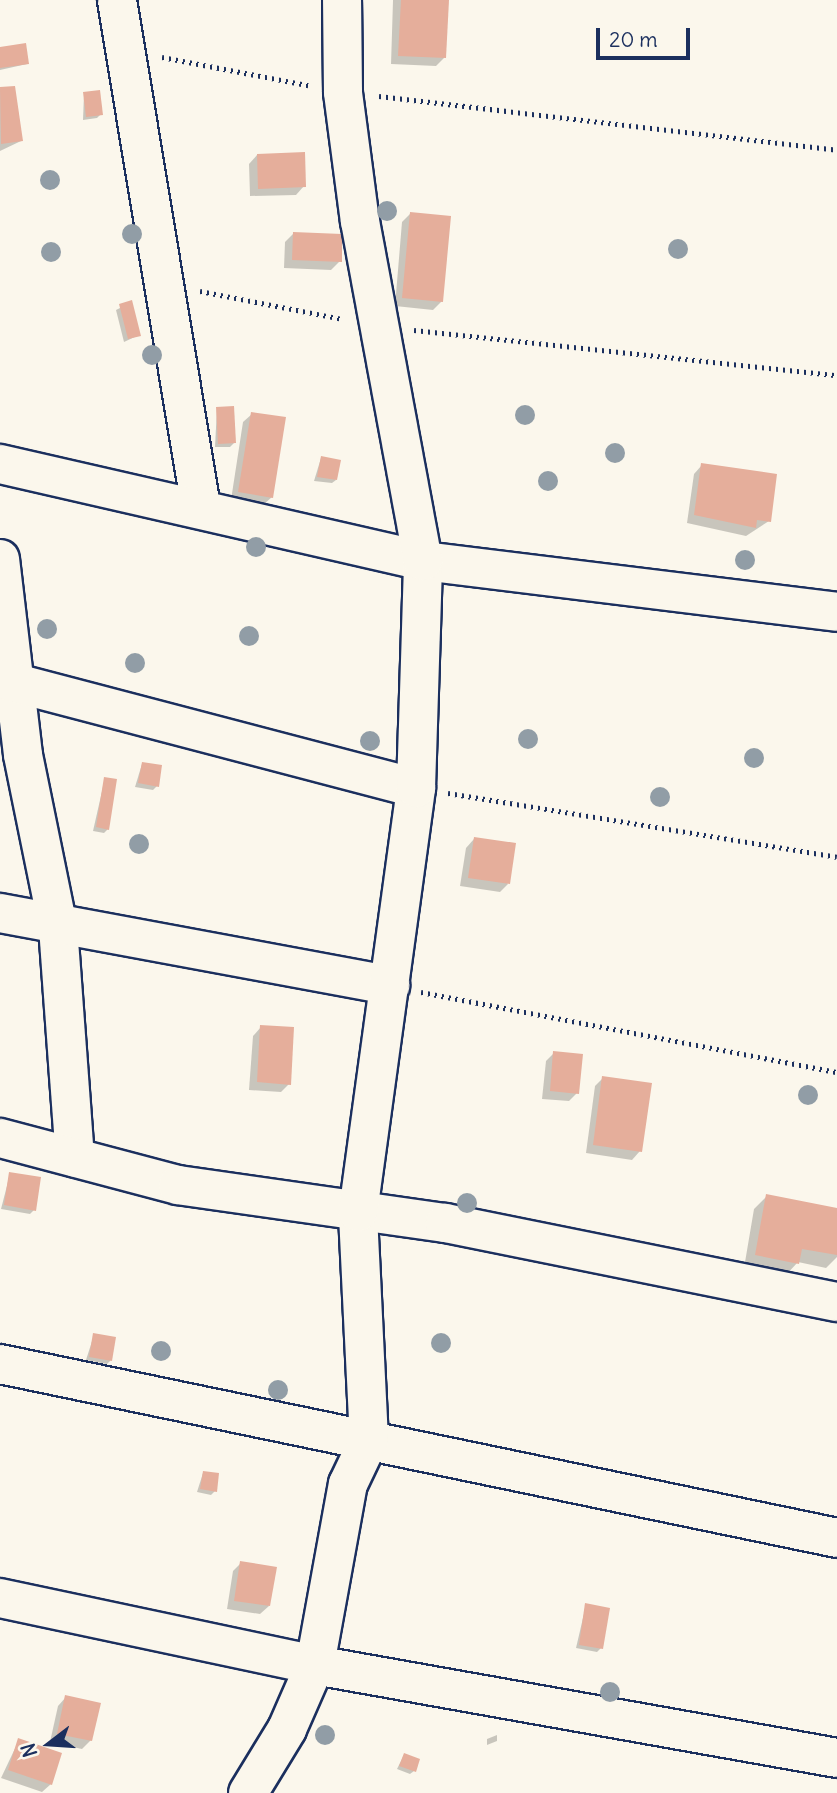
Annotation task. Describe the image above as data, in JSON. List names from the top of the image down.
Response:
{
  "scale_bar": "20 m",
  "north": "left"
}
